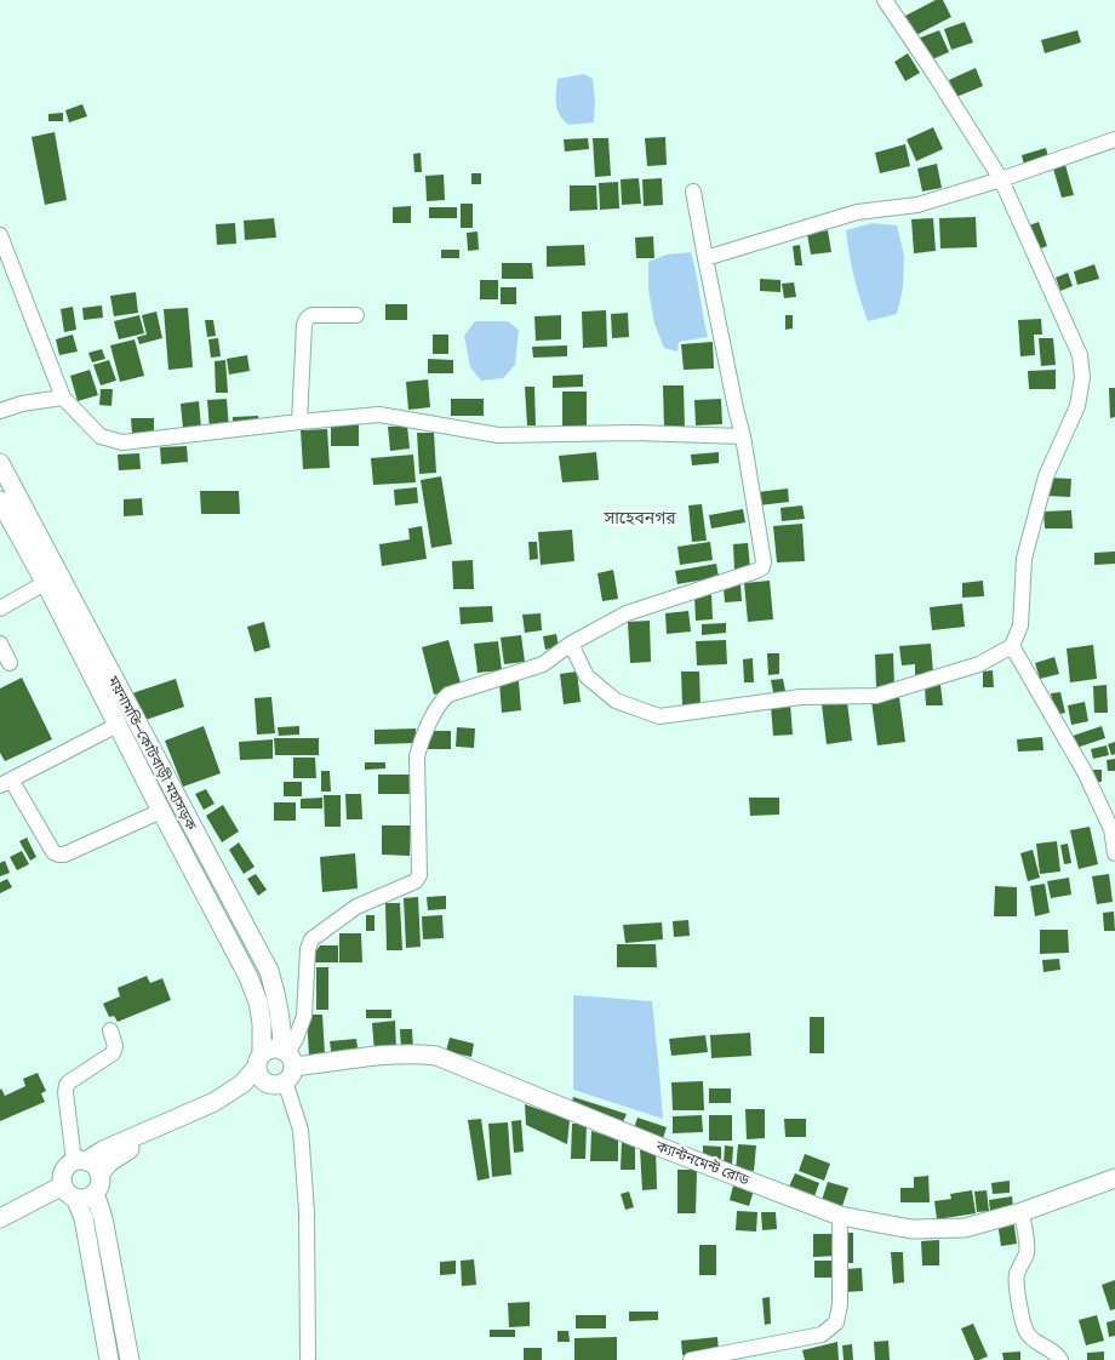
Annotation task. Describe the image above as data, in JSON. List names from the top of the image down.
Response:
{
  "streets": {
    "main road": ["ময়নামতি–কোটবাড়ী মহাসড়ক", "ক্যান্টনমেন্ট রোড"]
  },
  "crossings": [
    ["ময়নামতি–কোটবাড়ী মহাসড়ক", "ক্যান্টনমেন্ট রোড"]
  ],
  "districts": ["সাহেবনগর"]
}
